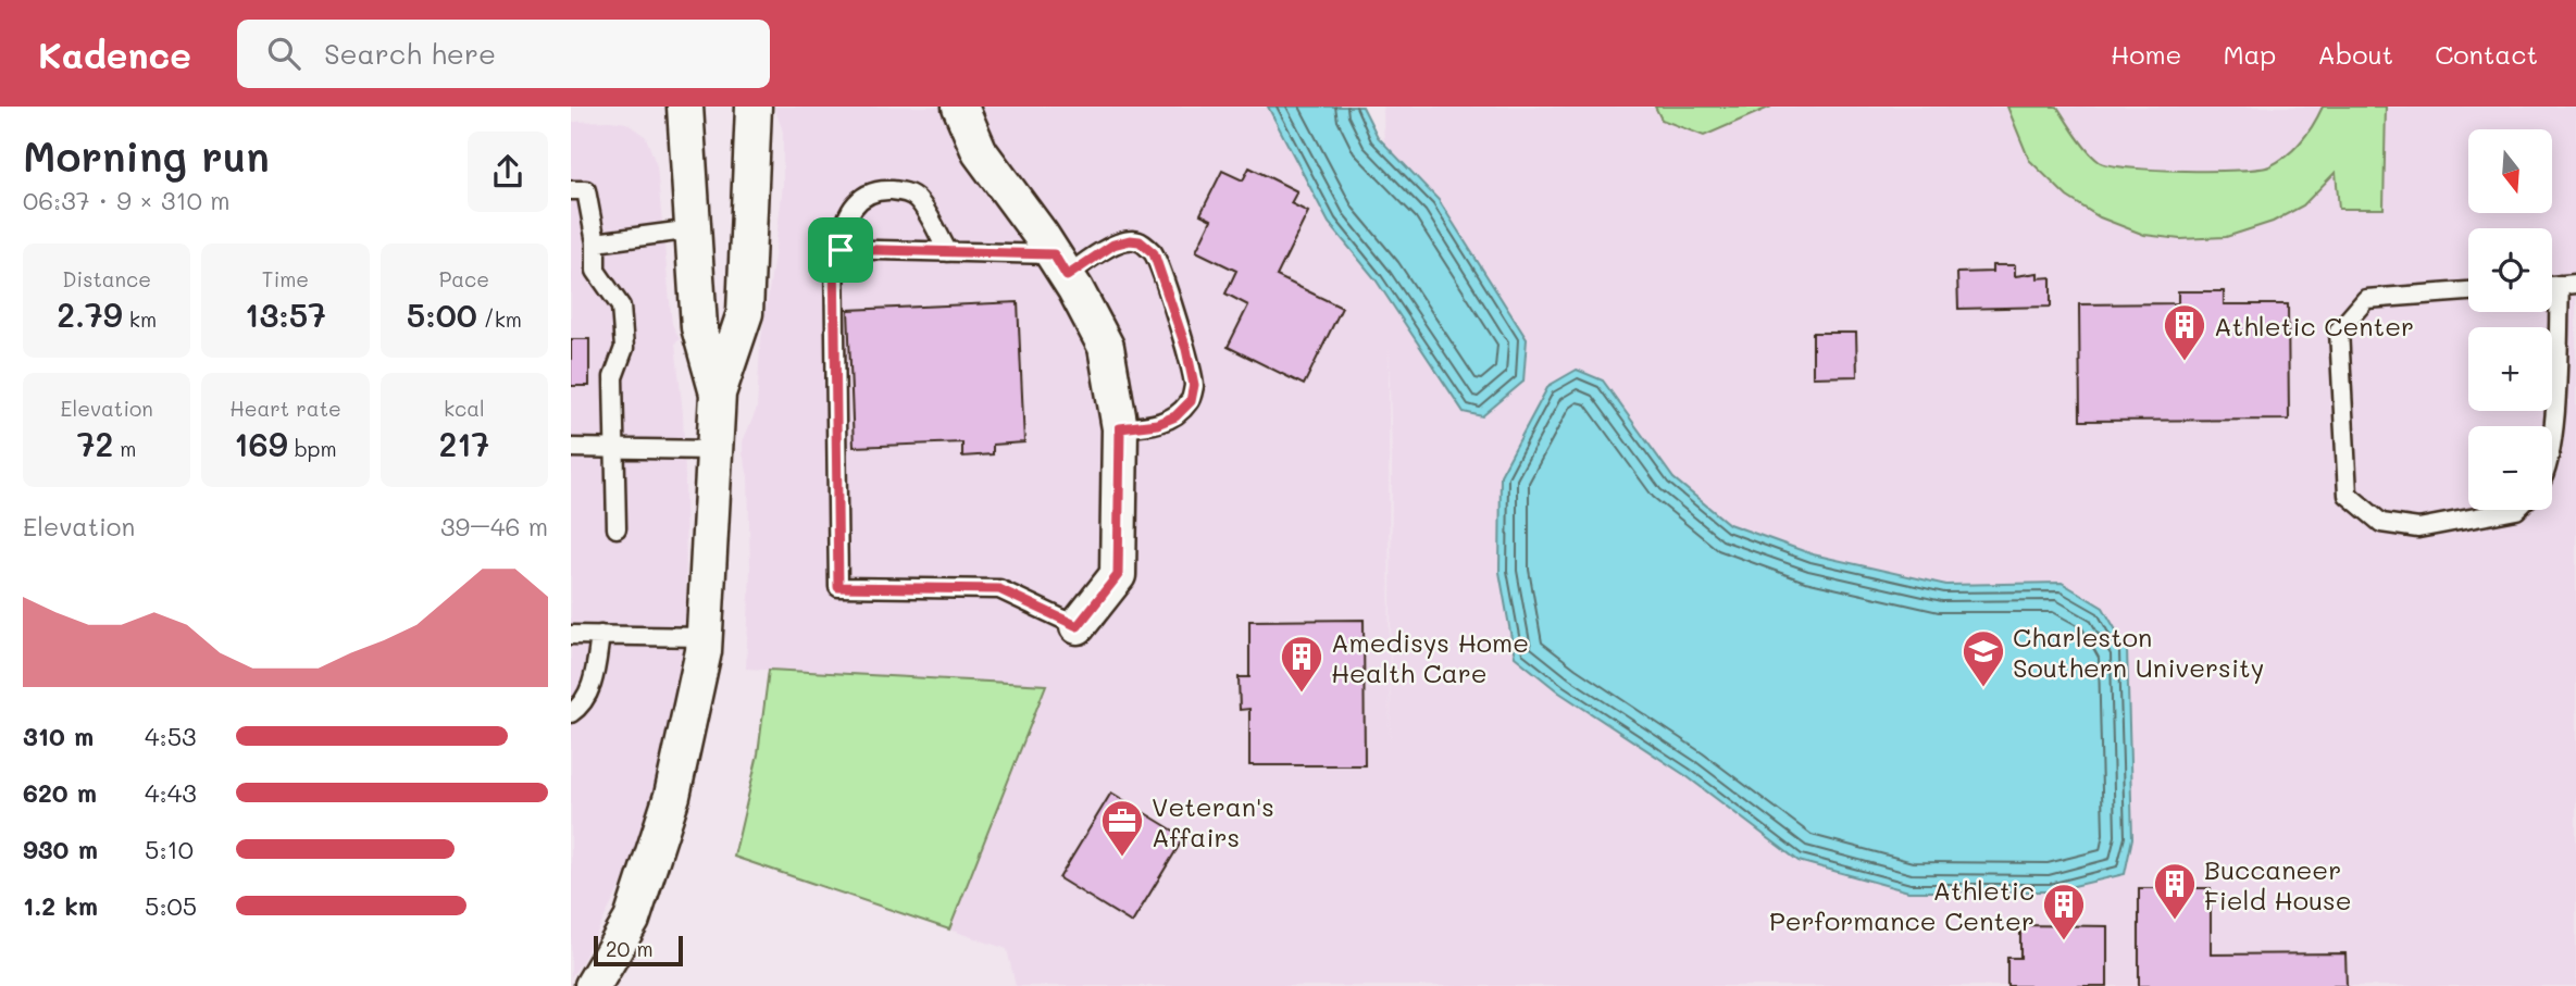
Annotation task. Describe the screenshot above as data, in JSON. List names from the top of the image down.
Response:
{
  "places": {
    "building": [
      "Athletic Center",
      "Amedisys Home Health Care",
      "Buccaneer Field House",
      "Athletic Performance Center"
    ],
    "school or university": ["Charleston Southern University"],
    "office": ["Veteran's Affairs"]
  },
  "scale_bar": "20 m",
  "north": "bottom",
  "page": {
    "header": "Kadence",
    "search": "Search here",
    "nav": [
      "Home",
      "Map",
      "About",
      "Contact"
    ],
    "heading": ["Morning run", "06:37 · 9 × 310 m"],
    "map_buttons": ["+", "−"],
    "stats": [
      ["Distance", "2.79 km"],
      ["Time", "13:57"],
      ["Pace", "5:00 /km"],
      ["Elevation", "72 m"],
      ["Heart rate", "169 bpm"],
      ["kcal", "217"]
    ],
    "chart": ["Elevation", "39–46 m"],
    "list": [
      {
        "name": "310 m",
        "note": "4:53"
      },
      {
        "name": "620 m",
        "note": "4:43"
      },
      {
        "name": "930 m",
        "note": "5:10"
      },
      {
        "name": "1.2 km",
        "note": "5:05"
      }
    ],
    "scale": "20 m"
  }
}
